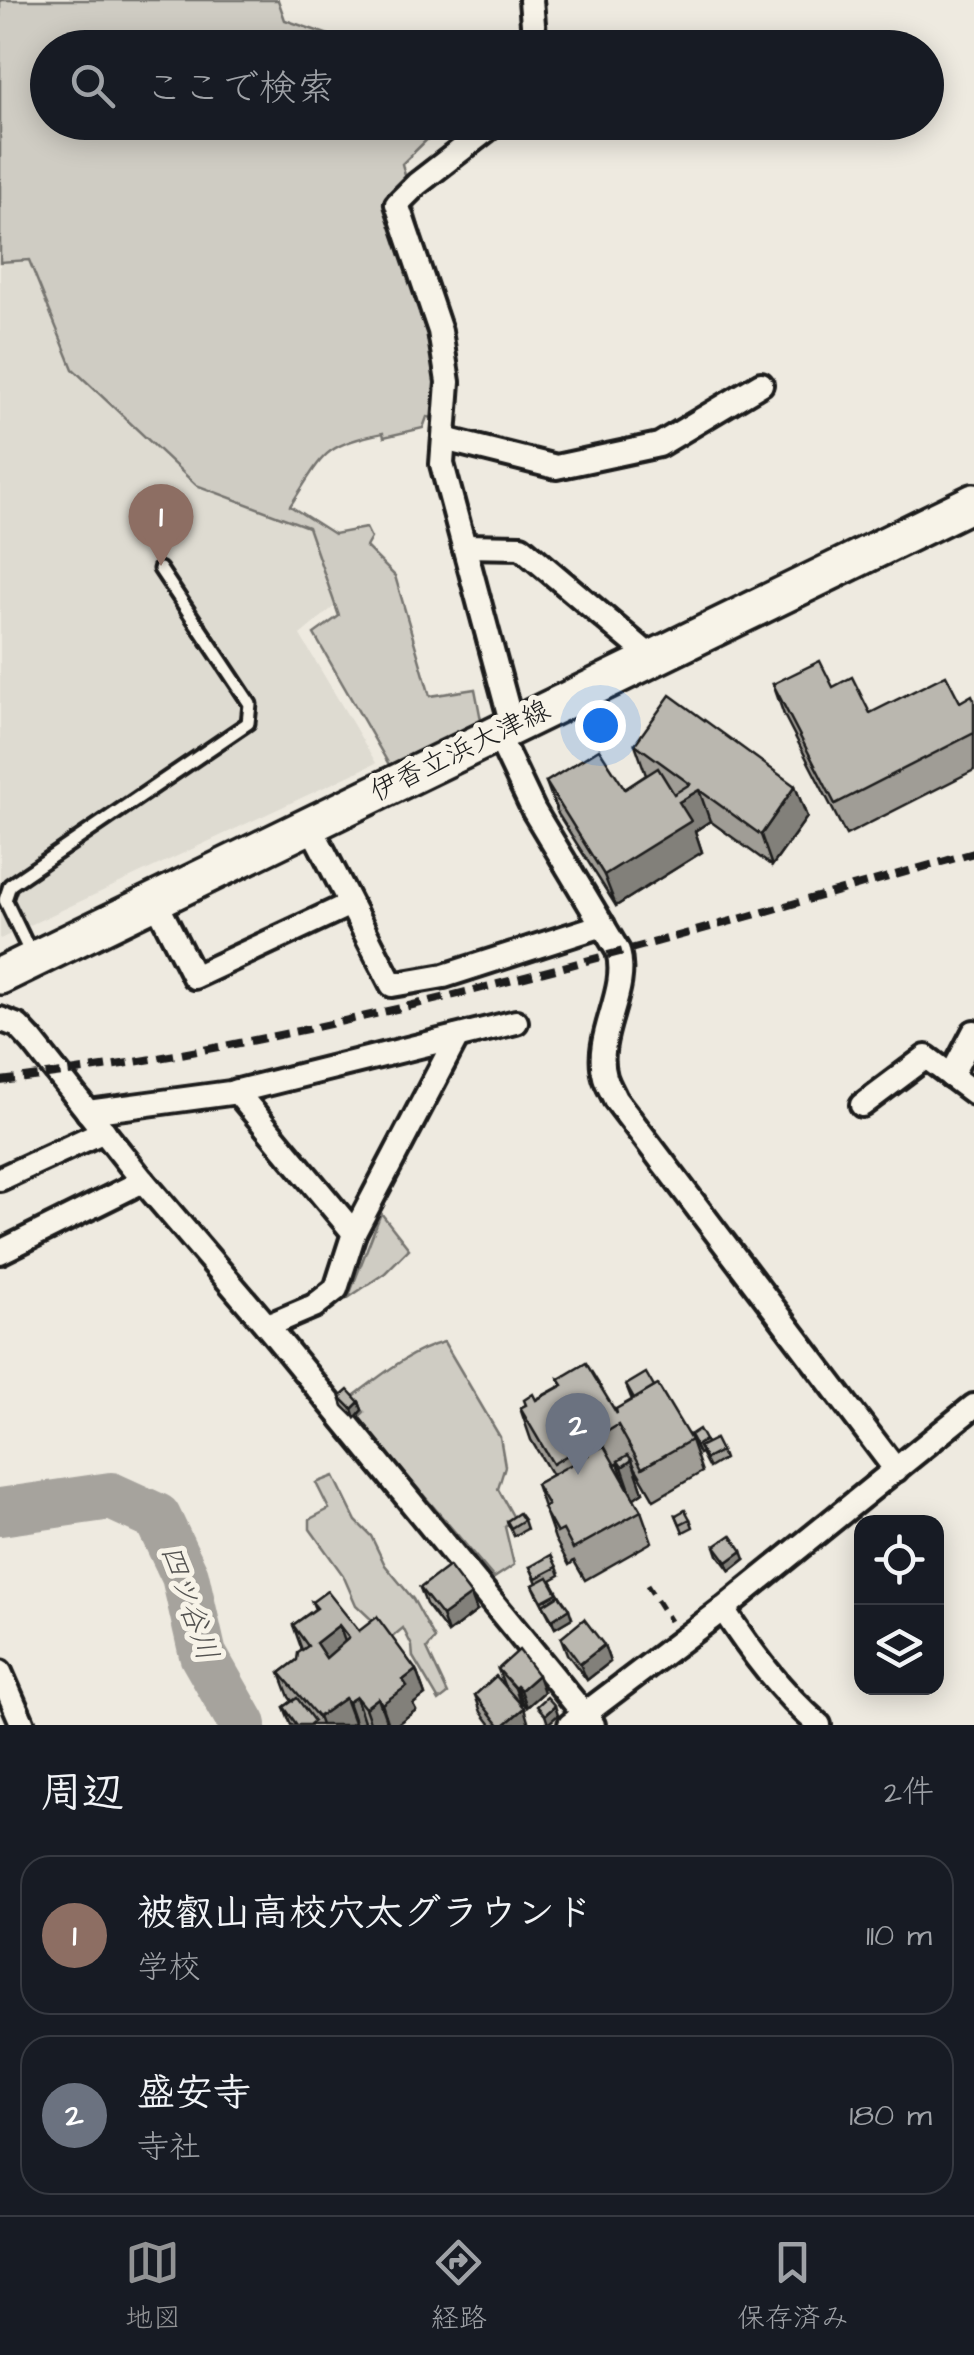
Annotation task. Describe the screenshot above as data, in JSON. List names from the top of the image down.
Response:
{
  "streets": {
    "main road": ["伊香立浜大津線"]
  },
  "water": ["四ツ谷川"],
  "page": {
    "search": "ここで検索",
    "pins": ["1", "2"],
    "heading": ["周辺", "2件"],
    "list": [
      {
        "mark": "1",
        "name": "被叡山高校穴太グラウンド",
        "note": "学校",
        "value": "110 m"
      },
      {
        "mark": "2",
        "name": "盛安寺",
        "note": "寺社",
        "value": "180 m"
      }
    ],
    "nav": ["地図", "経路", "保存済み"]
  }
}
